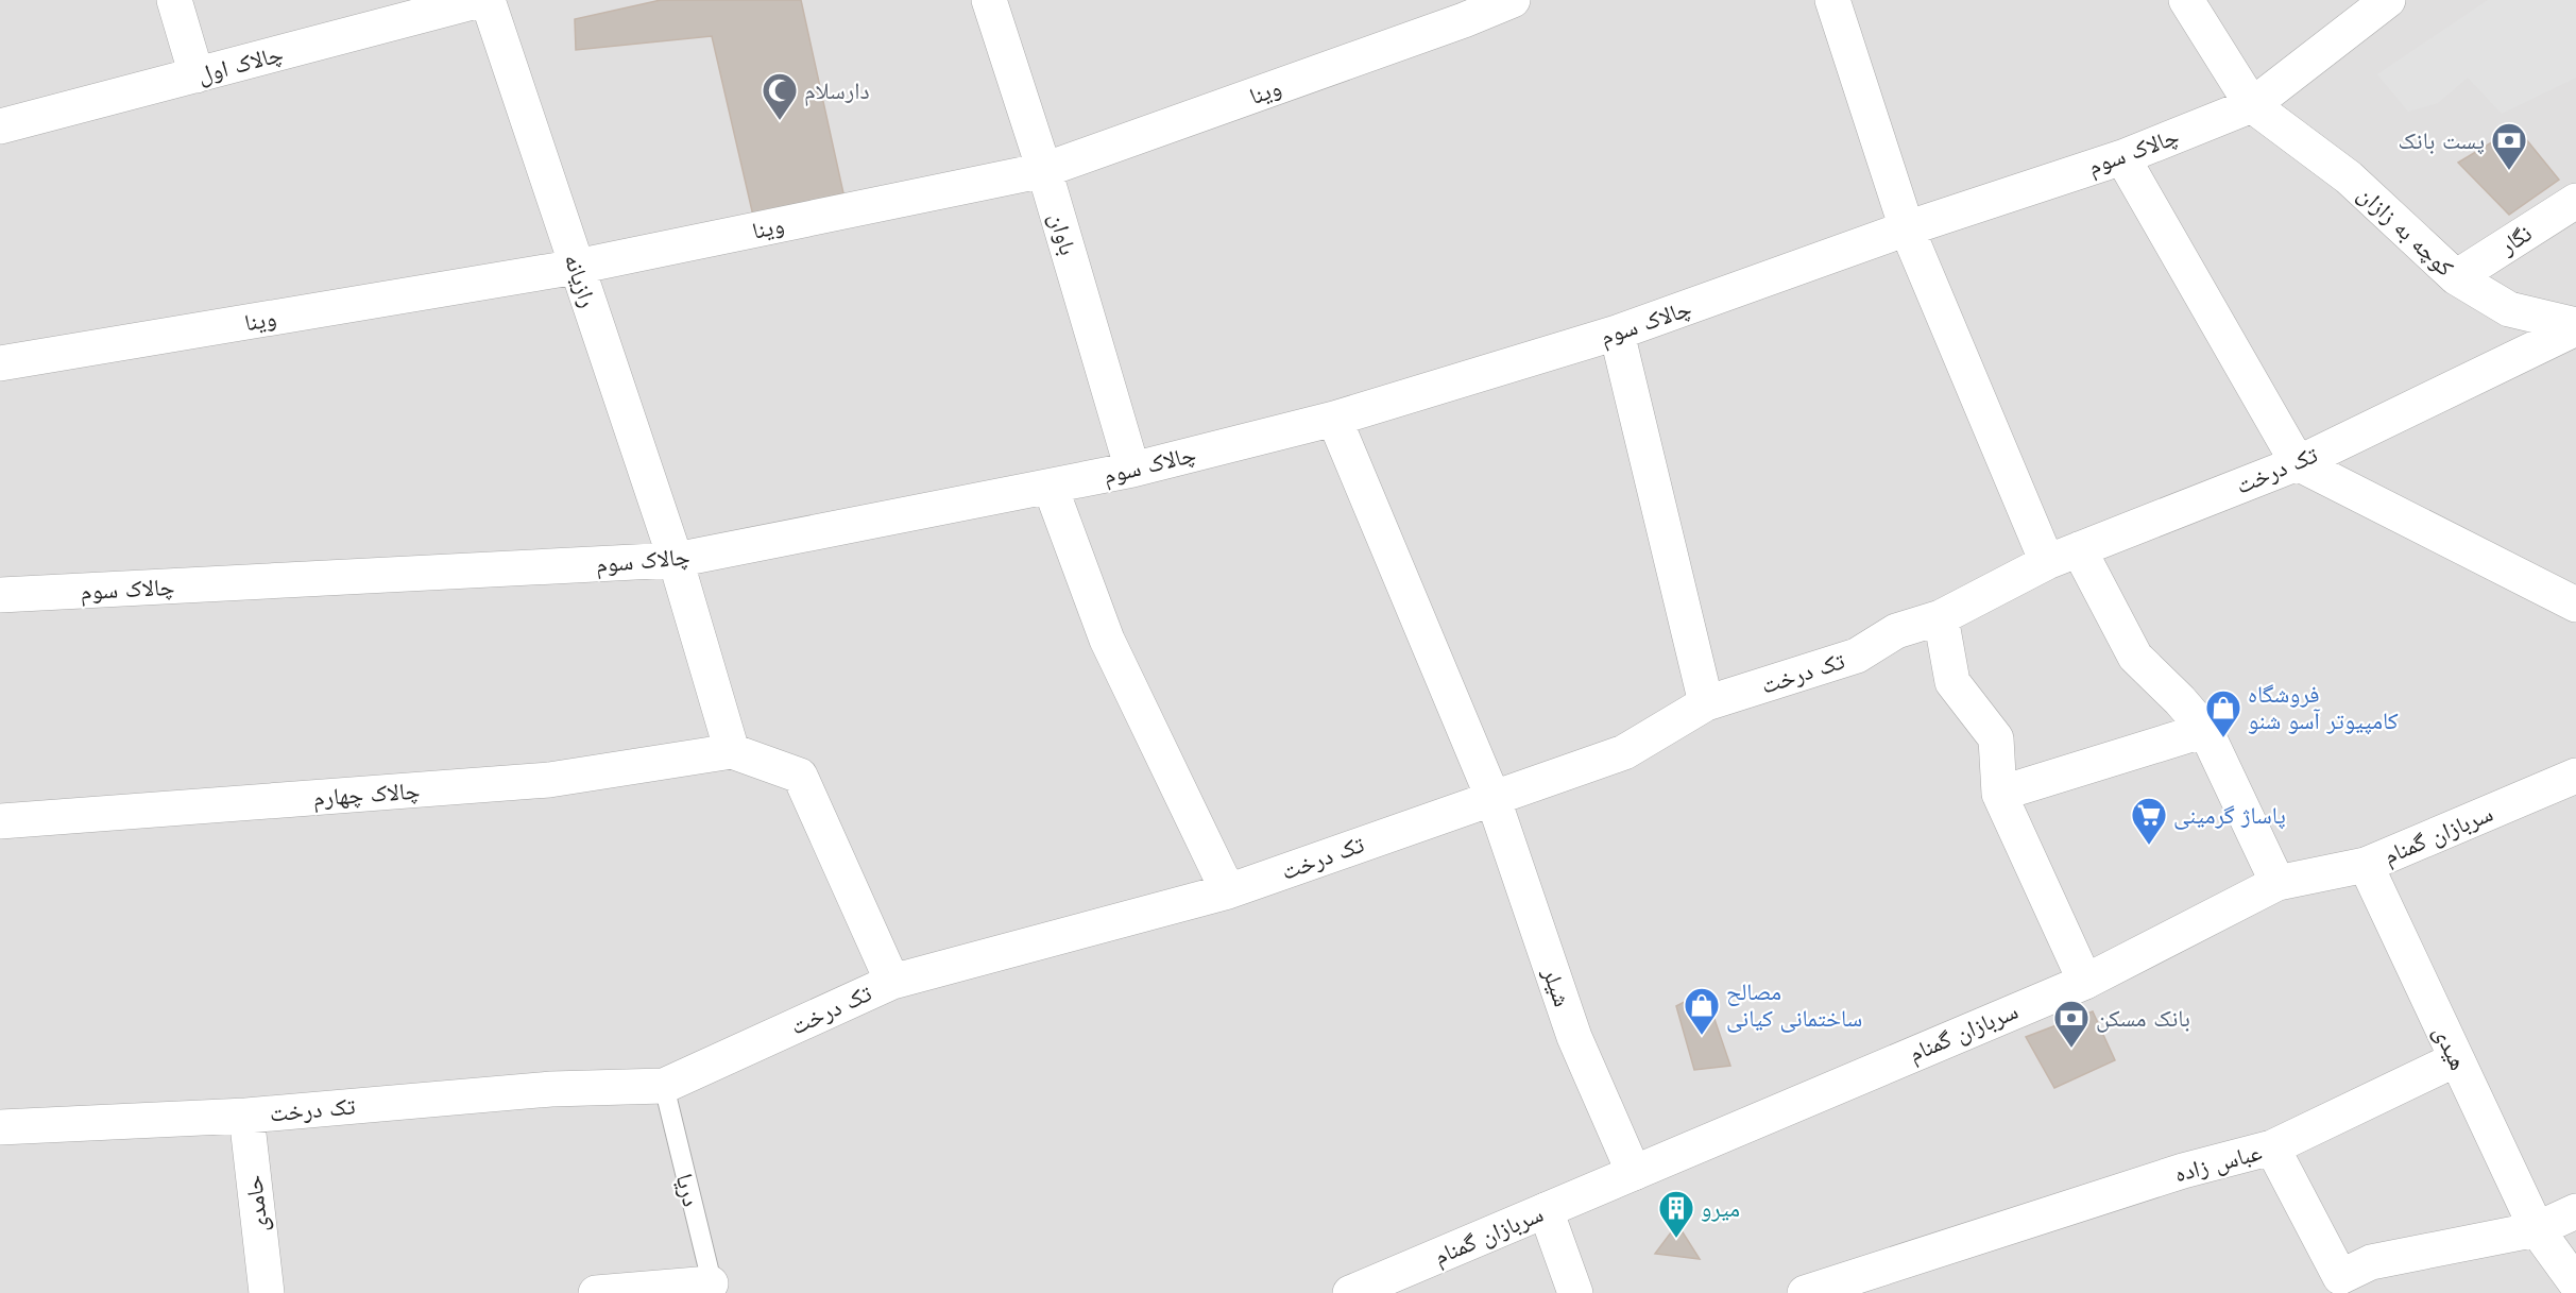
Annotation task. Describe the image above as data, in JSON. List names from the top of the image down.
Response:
{
  "streets": {
    "street": [
      "چالاک اول",
      "وینا",
      "چالاک سوم",
      "کوچه به زازان",
      "باوان",
      "نگار",
      "رازیانه",
      "تک درخت",
      "چالاک چهارم",
      "سربازان گمنام",
      "شیلر",
      "هیدی",
      "عباس زاده",
      "حامدی"
    ],
    "lane": ["دریا"]
  },
  "crossings": [
    ["وینا", "باوان"],
    ["وینا", "رازیانه"],
    ["چالاک سوم", "کوچه به زازان"],
    ["چالاک سوم", "باوان"],
    ["چالاک سوم", "رازیانه"],
    ["چالاک سوم", "شیلر"],
    ["کوچه به زازان", "نگار"],
    ["کوچه به زازان", "تک درخت"],
    ["رازیانه", "چالاک چهارم"],
    ["تک درخت", "شیلر"],
    ["تک درخت", "دریا"],
    ["تک درخت", "حامدی"],
    ["سربازان گمنام", "شیلر"],
    ["سربازان گمنام", "هیدی"],
    ["هیدی", "عباس زاده"]
  ],
  "places": {
    "mosque": ["دارسلام"],
    "bank": ["پست بانک", "بانک مسکن"],
    "shop": ["فروشگاه کامپیوتر آسو شنو", "مصالح ساختمانی کیانی"],
    "supermarket": ["پاساژ گرمینی"],
    "building": ["میرو"]
  }
}
